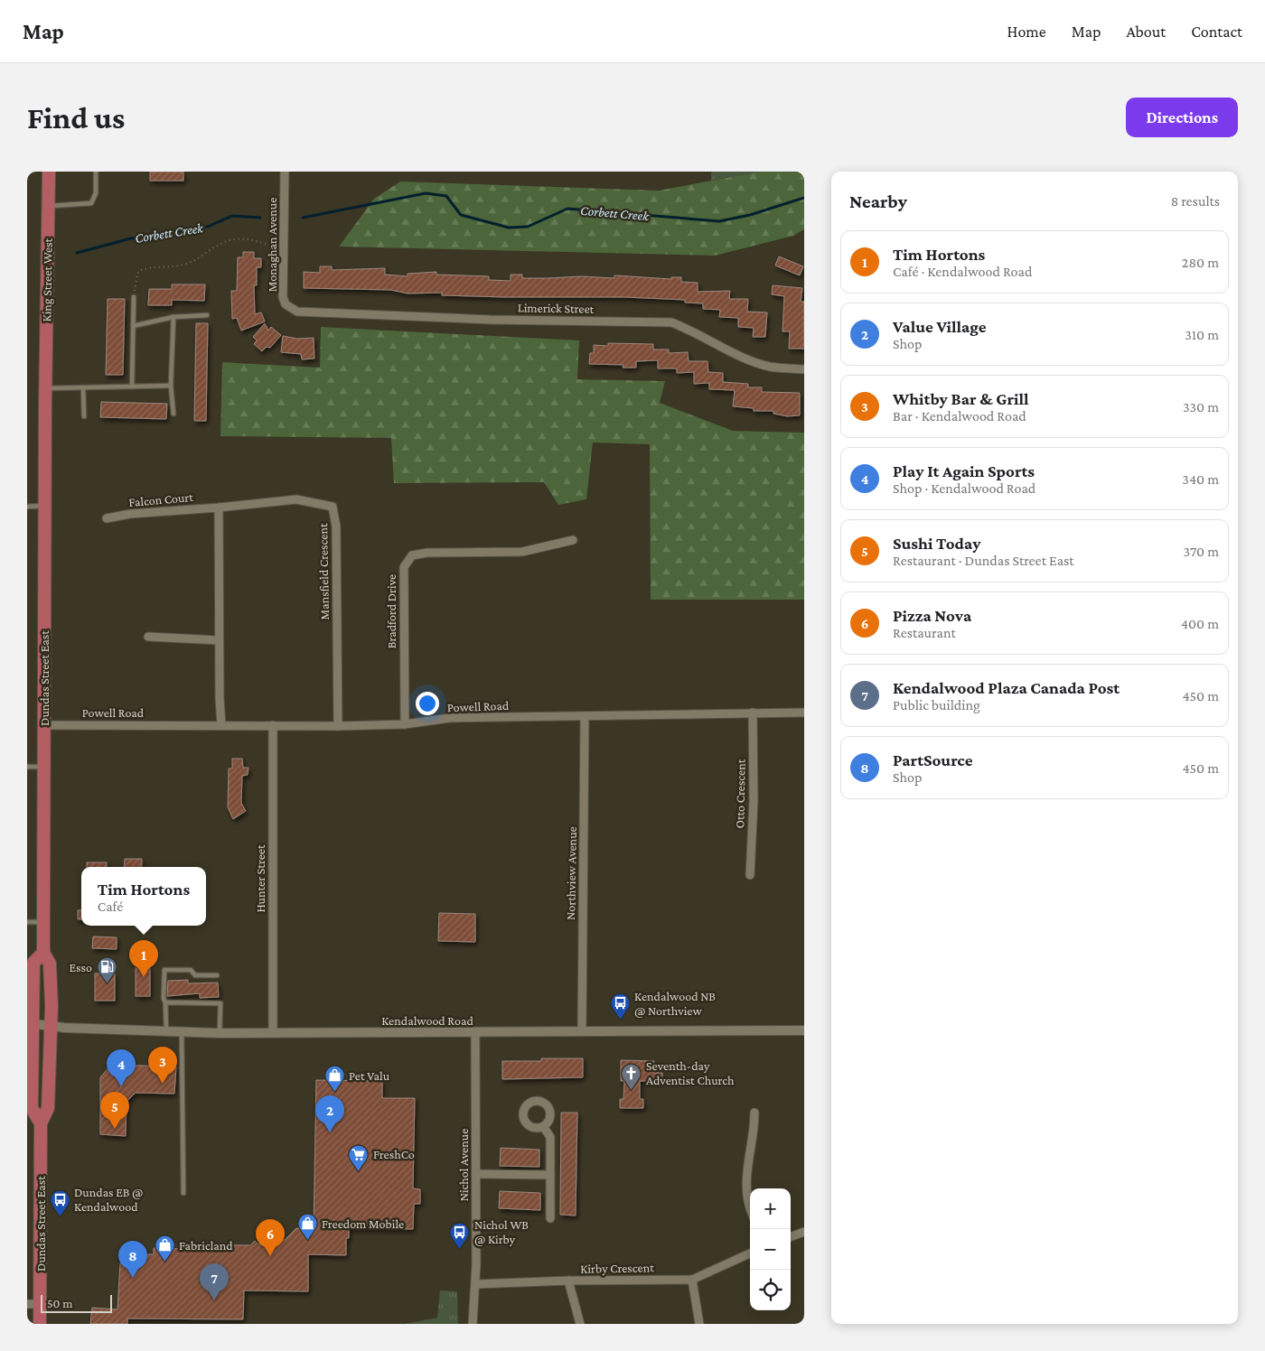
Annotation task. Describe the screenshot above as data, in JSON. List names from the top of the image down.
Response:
{
  "streets": {
    "main road": ["King Street West", "Dundas Street East"],
    "street": [
      "Monaghan Avenue",
      "Limerick Street",
      "Falcon Court",
      "Mansfield Crescent",
      "Bradford Drive",
      "Powell Road",
      "Otto Crescent",
      "Northview Avenue",
      "Hunter Street",
      "Kendalwood Road",
      "Nichol Avenue",
      "Kirby Crescent"
    ]
  },
  "crossings": [
    ["Monaghan Avenue", "Limerick Street"],
    ["King Street West", "Dundas Street East"],
    ["Falcon Court", "Mansfield Crescent"],
    ["Mansfield Crescent", "Powell Road"],
    ["Bradford Drive", "Powell Road"],
    ["Dundas Street East", "Powell Road"],
    ["Dundas Street East", "Kendalwood Road"],
    ["Powell Road", "Otto Crescent"],
    ["Powell Road", "Northview Avenue"],
    ["Powell Road", "Hunter Street"],
    ["Northview Avenue", "Kendalwood Road"],
    ["Hunter Street", "Kendalwood Road"],
    ["Kendalwood Road", "Nichol Avenue"],
    ["Nichol Avenue", "Kirby Crescent"]
  ],
  "water": ["Corbett Creek"],
  "places": {
    "fuel station": ["Esso"],
    "bus stop": ["Kendalwood NB @ Northview", "Dundas EB @ Kendalwood", "Nichol WB @ Kirby"],
    "church": ["Seventh-day Adventist Church"],
    "shop": ["Pet Valu", "Freedom Mobile", "Fabricland"],
    "supermarket": ["FreshCo"]
  },
  "scale_bar": "50 m",
  "page": {
    "header": "Map",
    "nav": [
      "Home",
      "Map",
      "About",
      "Contact"
    ],
    "buttons": "Directions",
    "title": "Find us",
    "heading": ["Nearby", "8 results"],
    "list": [
      {
        "mark": "1",
        "name": "Tim Hortons",
        "note": "Café · Kendalwood Road",
        "value": "280 m"
      },
      {
        "mark": "2",
        "name": "Value Village",
        "note": "Shop",
        "value": "310 m"
      },
      {
        "mark": "3",
        "name": "Whitby Bar & Grill",
        "note": "Bar · Kendalwood Road",
        "value": "330 m"
      },
      {
        "mark": "4",
        "name": "Play It Again Sports",
        "note": "Shop · Kendalwood Road",
        "value": "340 m"
      },
      {
        "mark": "5",
        "name": "Sushi Today",
        "note": "Restaurant · Dundas Street East",
        "value": "370 m"
      },
      {
        "mark": "6",
        "name": "Pizza Nova",
        "note": "Restaurant",
        "value": "400 m"
      },
      {
        "mark": "7",
        "name": "Kendalwood Plaza Canada Post",
        "note": "Public building",
        "value": "450 m"
      },
      {
        "mark": "8",
        "name": "PartSource",
        "note": "Shop",
        "value": "450 m"
      }
    ],
    "popup": ["Tim Hortons", "Café"],
    "pins": [
      "1",
      "3",
      "4",
      "5",
      "2",
      "6",
      "8",
      "7"
    ],
    "map_buttons": ["+", "−"],
    "scale": "50 m"
  }
}
